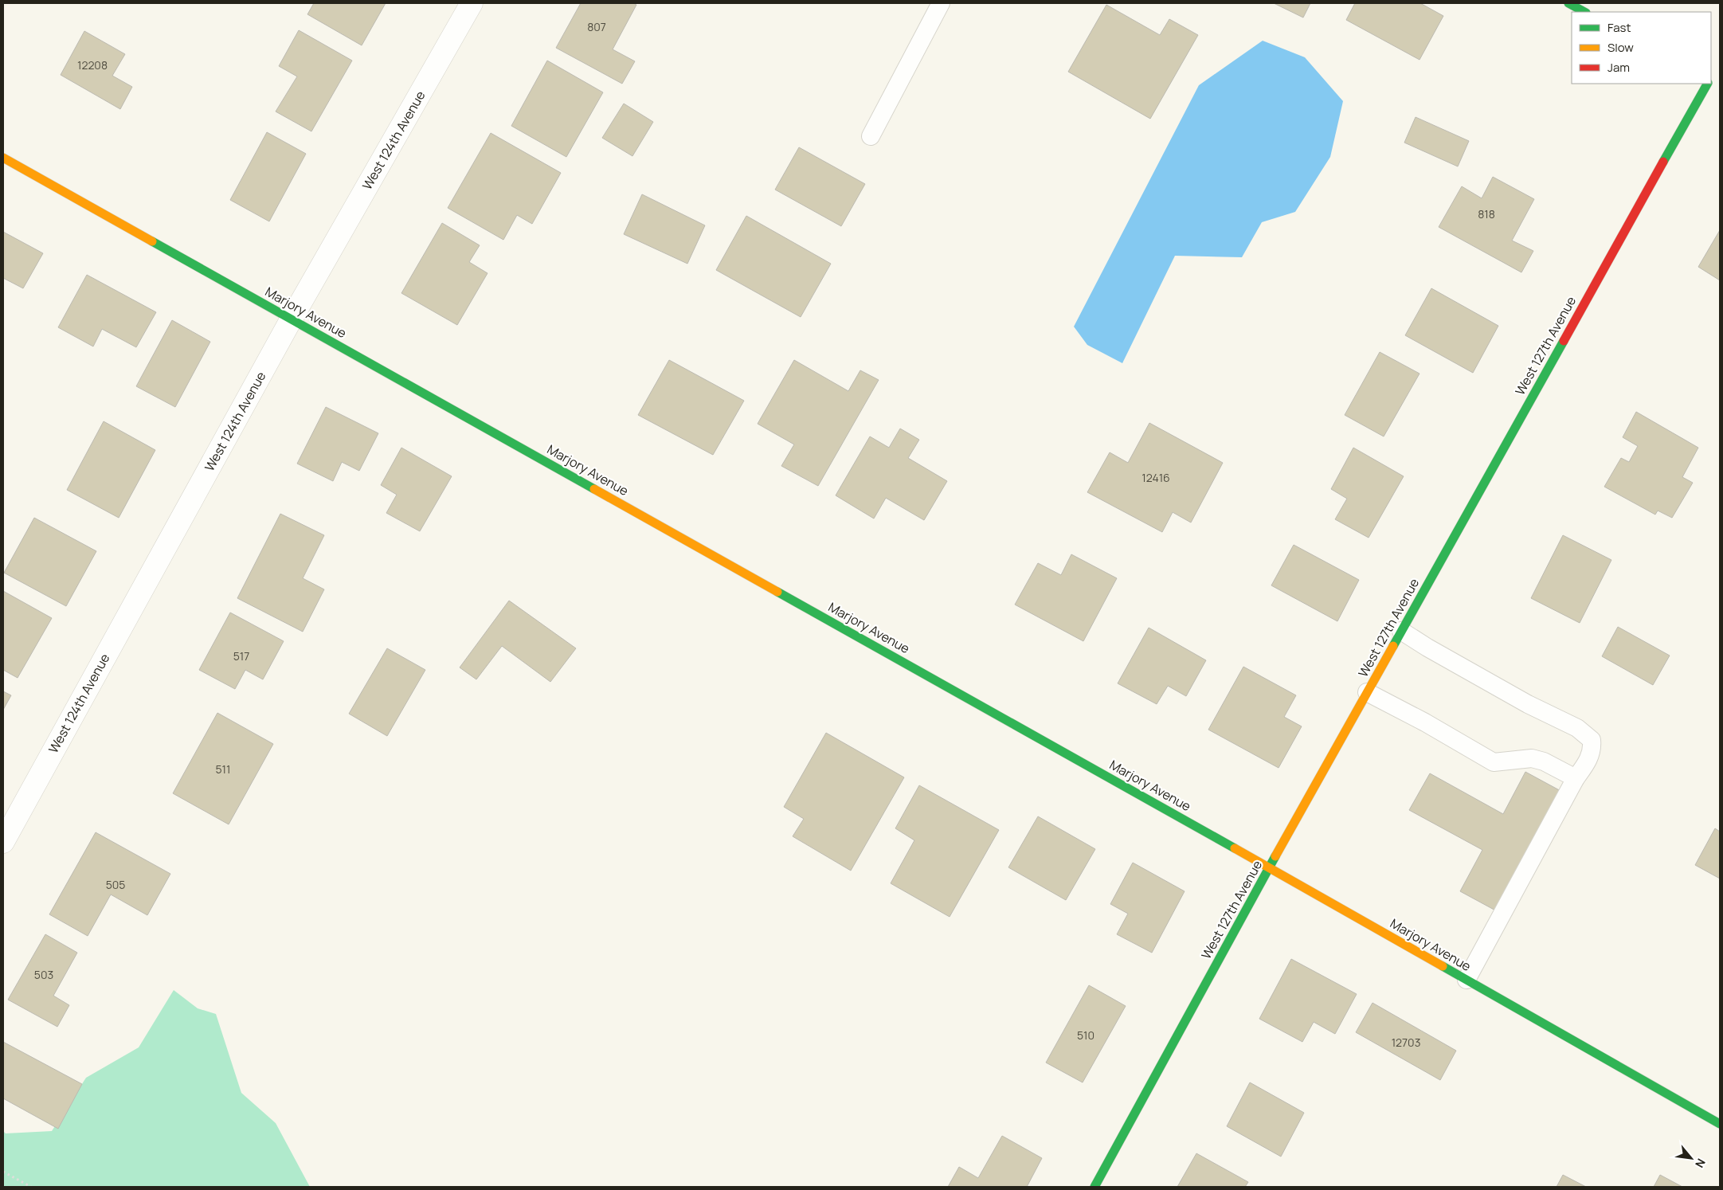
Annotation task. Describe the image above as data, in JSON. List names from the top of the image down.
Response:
{
  "streets": {
    "street": ["West 124th Avenue", "Marjory Avenue", "West 127th Avenue"]
  },
  "crossings": [
    ["West 124th Avenue", "Marjory Avenue"],
    ["Marjory Avenue", "West 127th Avenue"]
  ],
  "house_numbers": [
    "807",
    "12208",
    "818",
    "12416",
    "517",
    "511",
    "505",
    "503",
    "510",
    "12703"
  ],
  "legend": ["Fast", "Slow", "Jam"],
  "north": "bottom right"
}
